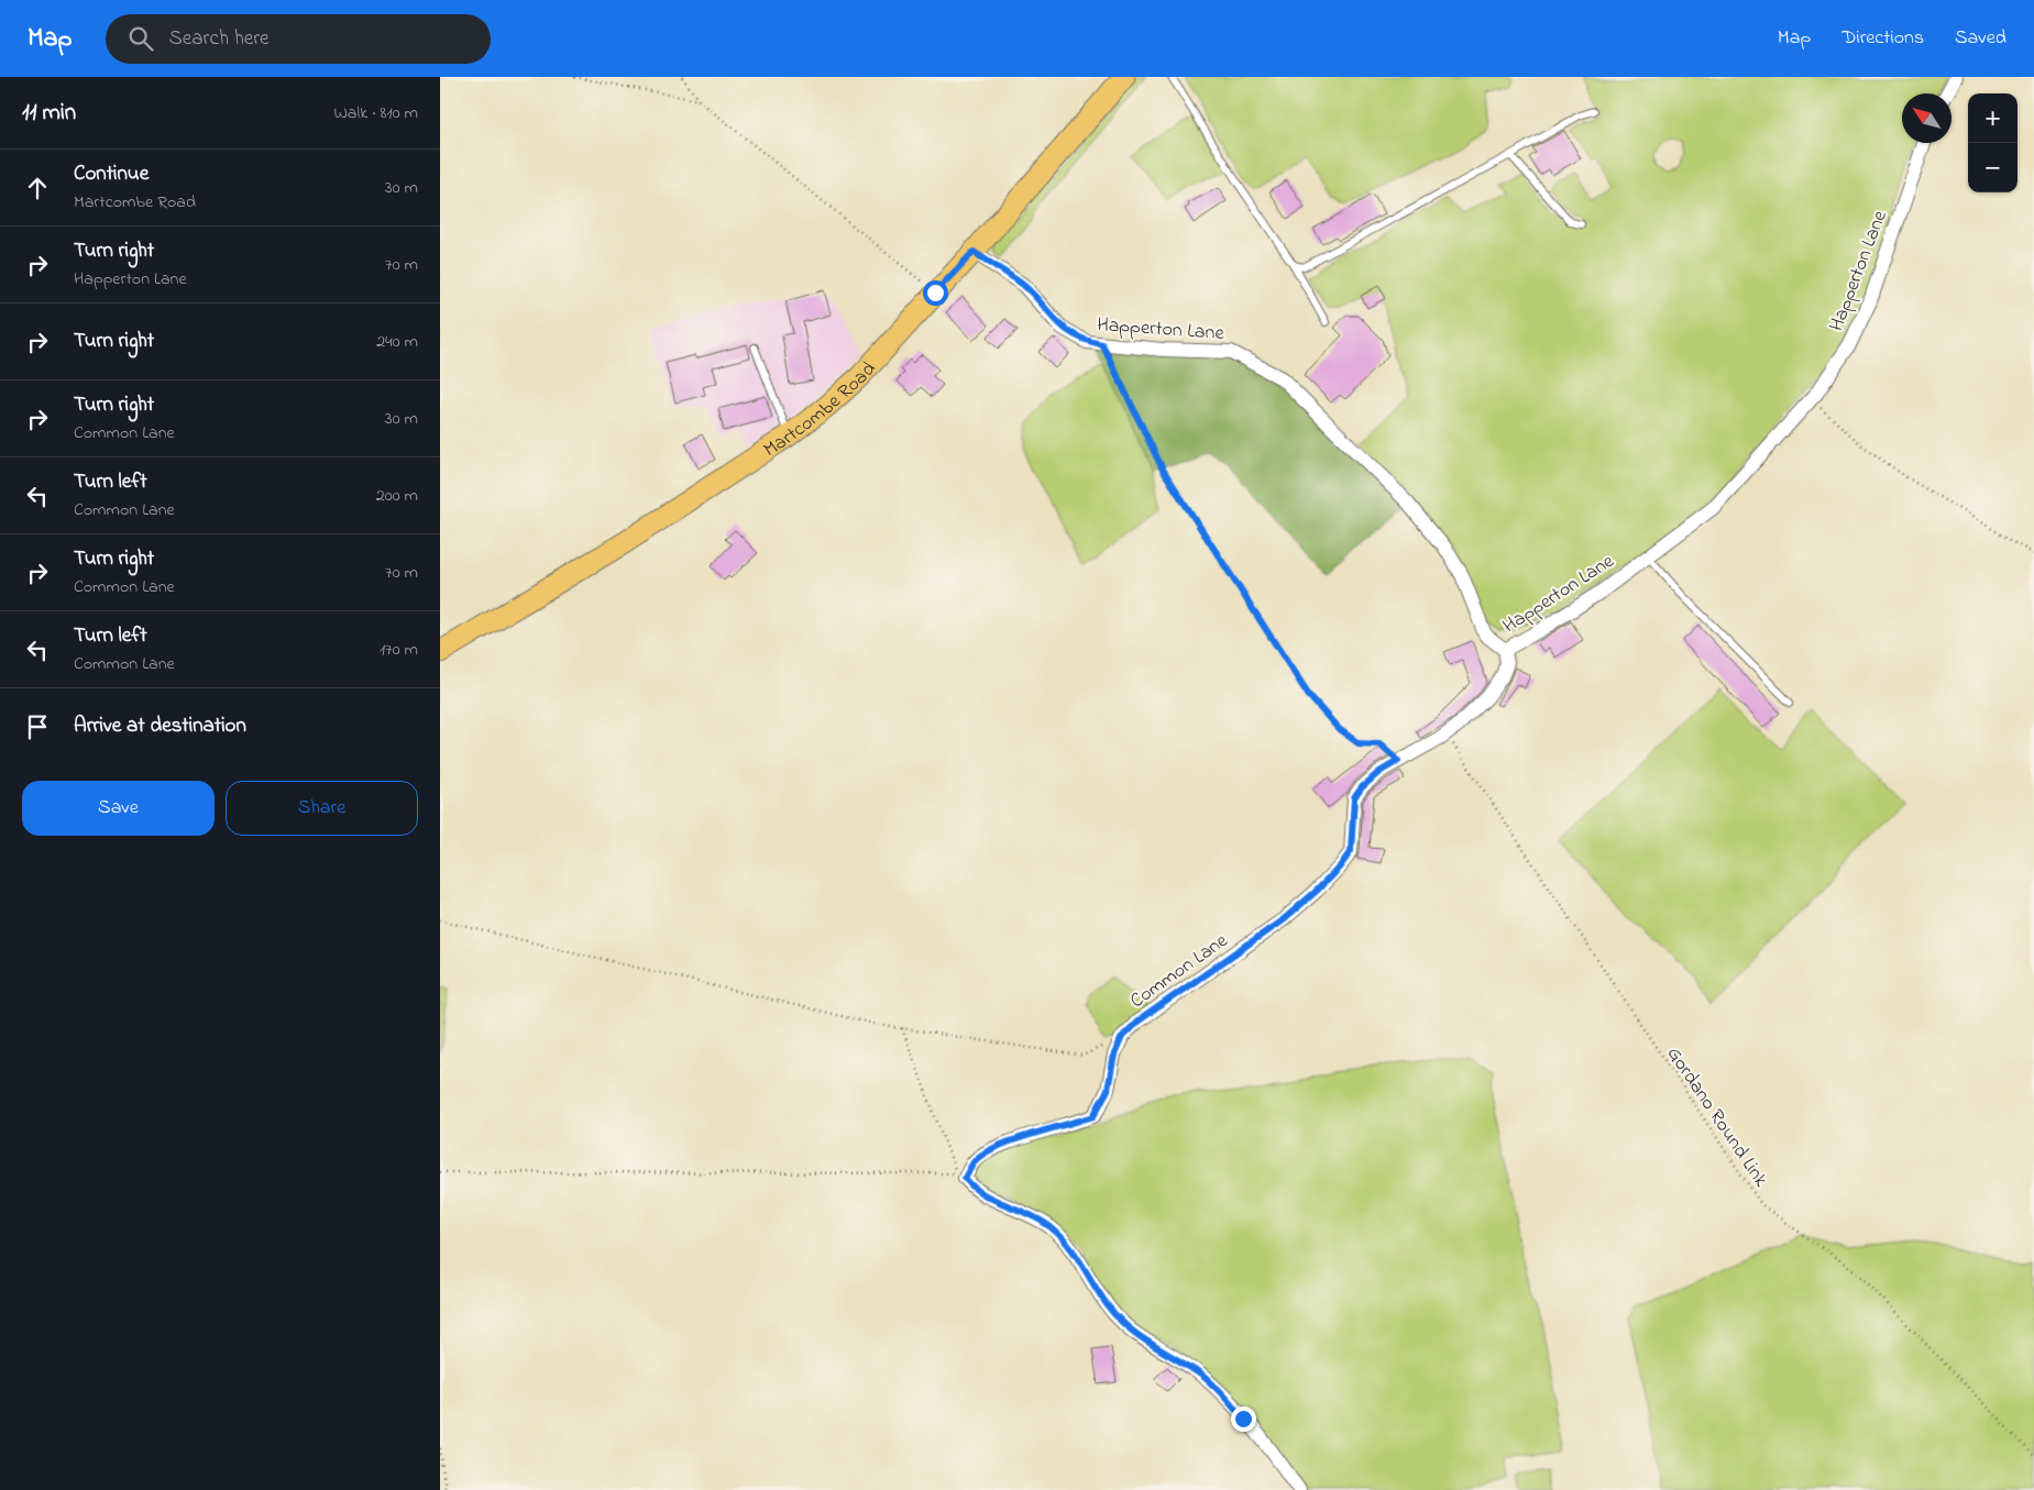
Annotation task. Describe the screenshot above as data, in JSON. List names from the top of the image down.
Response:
{
  "streets": {
    "main road": ["Martcombe Road"],
    "street": ["Happerton Lane", "Common Lane"],
    "path": ["Gordano Round Link"]
  },
  "crossings": [
    ["Happerton Lane", "Martcombe Road"],
    ["Happerton Lane", "Common Lane"],
    ["Common Lane", "Gordano Round Link"]
  ],
  "north": "top left",
  "page": {
    "header": "Map",
    "search": "Search here",
    "nav": ["Map", "Directions", "Saved"],
    "heading": ["11 min", "Walk · 810 m"],
    "map_buttons": ["+", "−"],
    "list": [
      ["Continue", "Martcombe Road", "30 m"],
      ["Turn right", "Happerton Lane", "70 m"],
      ["Turn right", "240 m"],
      ["Turn right", "Common Lane", "30 m"],
      ["Turn left", "Common Lane", "200 m"],
      ["Turn right", "Common Lane", "70 m"],
      ["Turn left", "Common Lane", "170 m"],
      "Arrive at destination"
    ],
    "buttons": ["Save", "Share"]
  }
}
